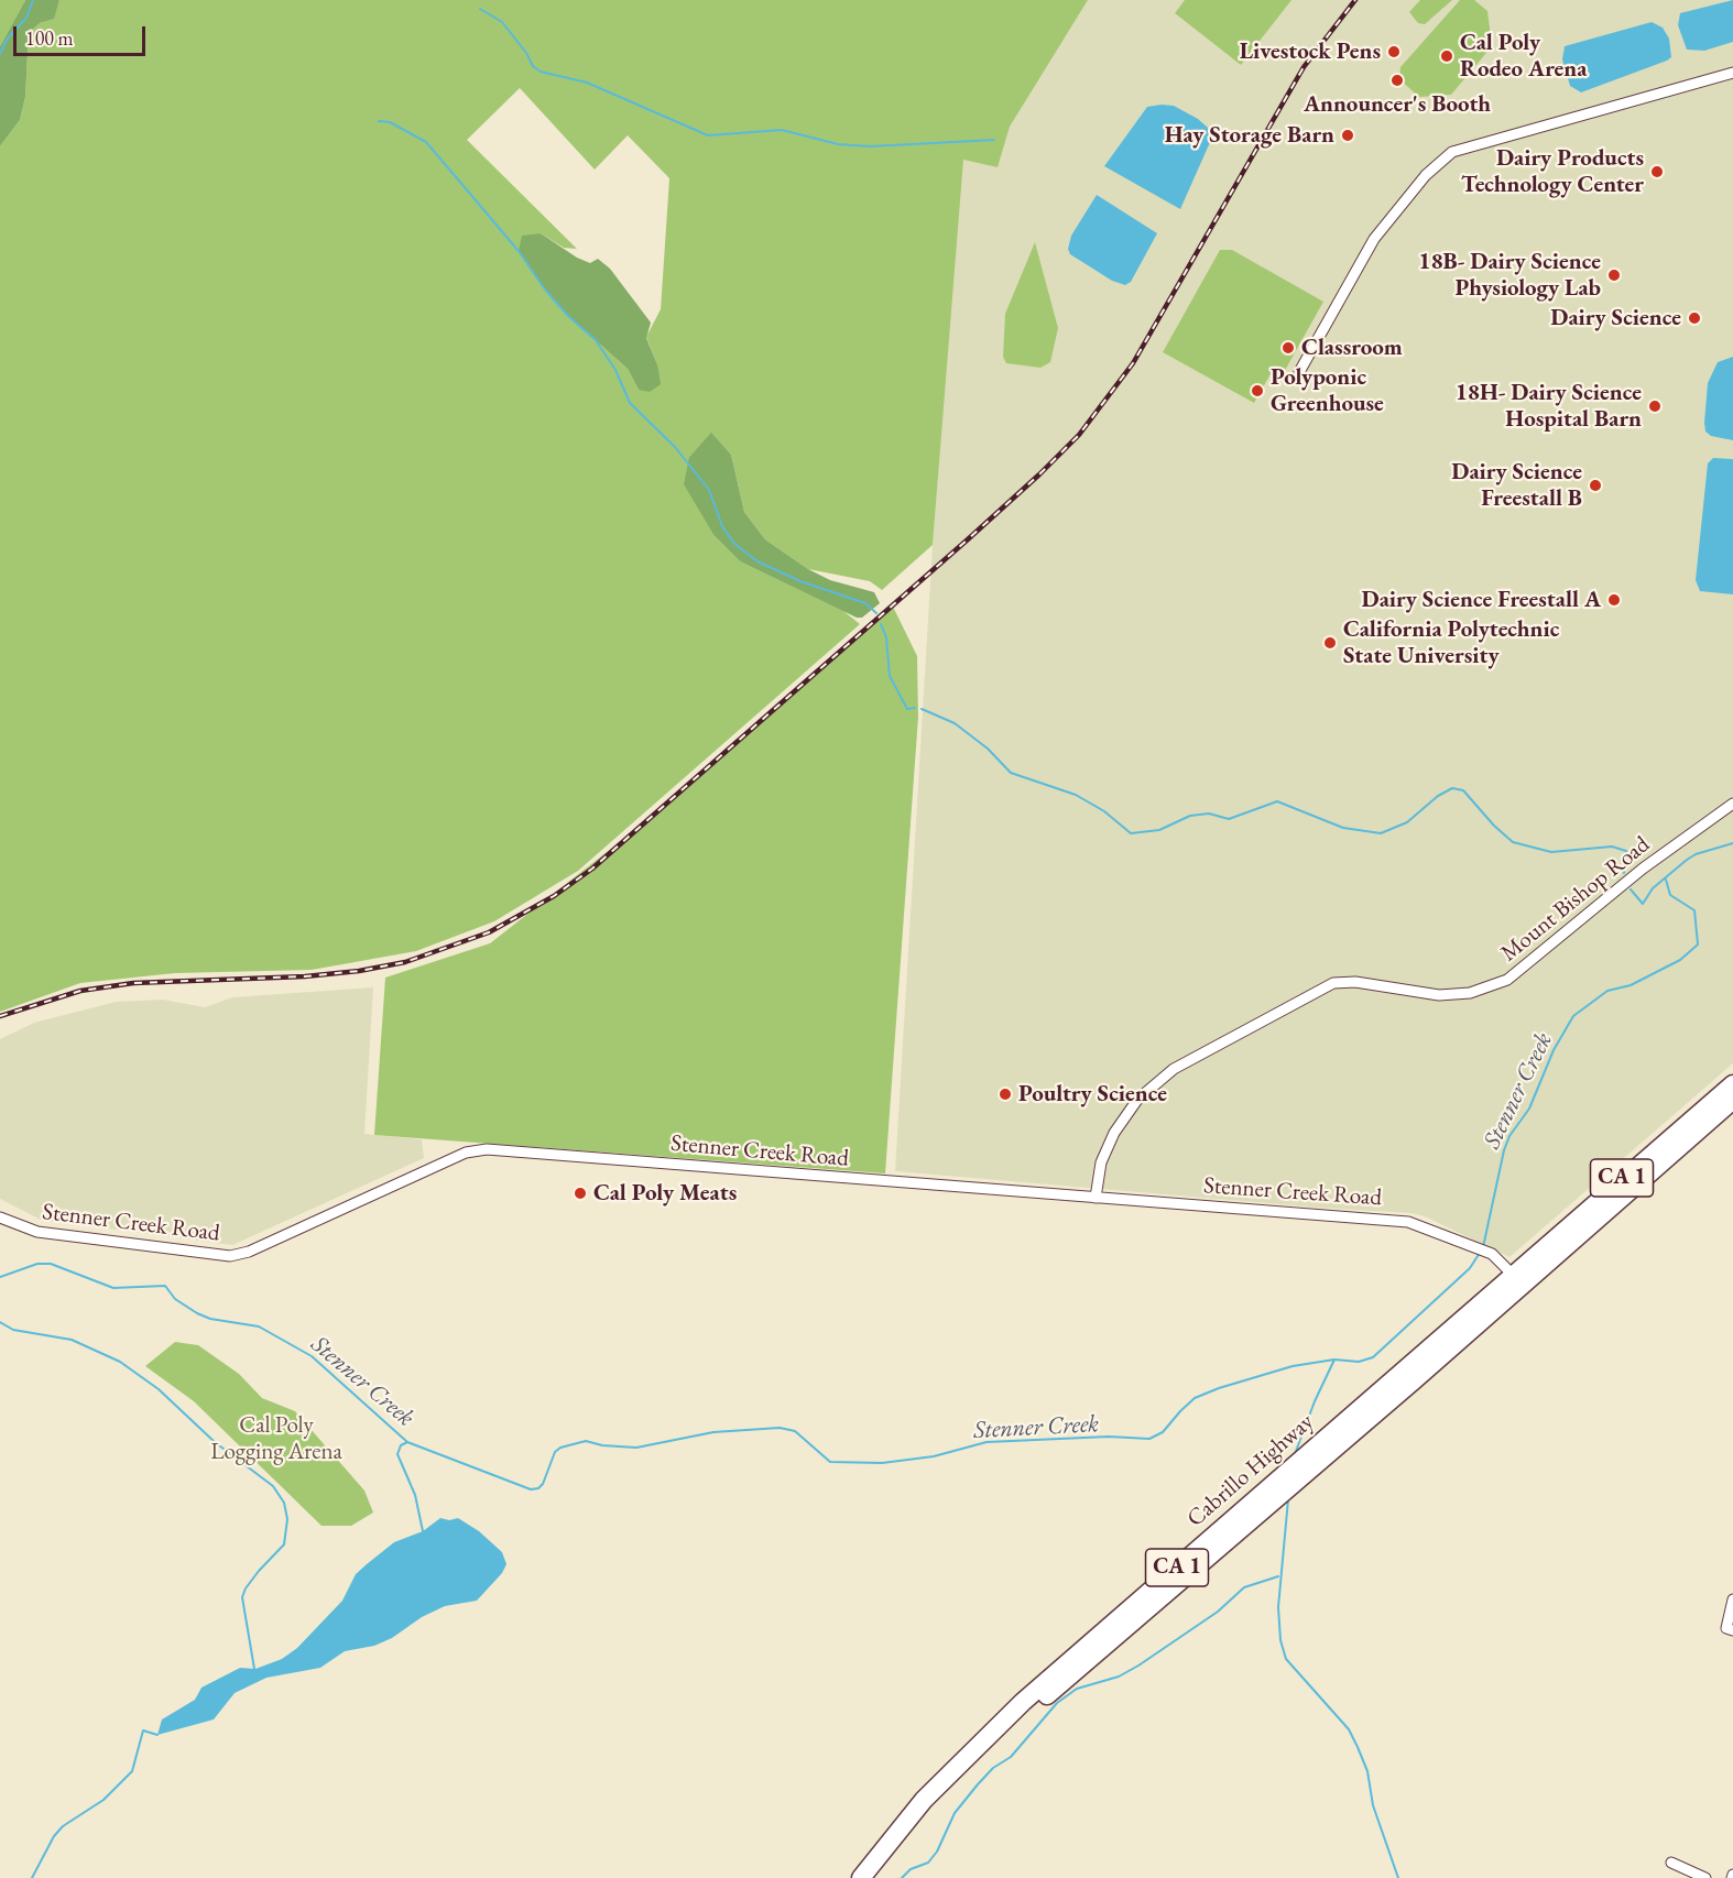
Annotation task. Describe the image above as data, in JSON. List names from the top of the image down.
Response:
{
  "streets": {
    "highway": ["CA 1", "Cabrillo Highway"],
    "street": ["Mount Bishop Road", "Stenner Creek Road"]
  },
  "crossings": [
    ["Mount Bishop Road", "Stenner Creek Road"],
    ["Stenner Creek Road", "CA 1"],
    ["Stenner Creek Road", "Cabrillo Highway"],
    ["CA 1", "Cabrillo Highway"]
  ],
  "water": ["Stenner Creek"],
  "parks": ["Cal Poly Logging Arena"],
  "places": [
    "Livestock Pens",
    "Cal Poly Rodeo Arena",
    "Announcer's Booth",
    "Hay Storage Barn",
    "Dairy Products Technology Center",
    "18B- Dairy Science Physiology Lab",
    "Dairy Science",
    "Classroom",
    "Polyponic Greenhouse",
    "18H- Dairy Science Hospital Barn",
    "Dairy Science Freestall B",
    "Dairy Science Freestall A",
    "California Polytechnic State University",
    "Poultry Science",
    "Cal Poly Meats"
  ],
  "scale_bar": "100 m"
}
